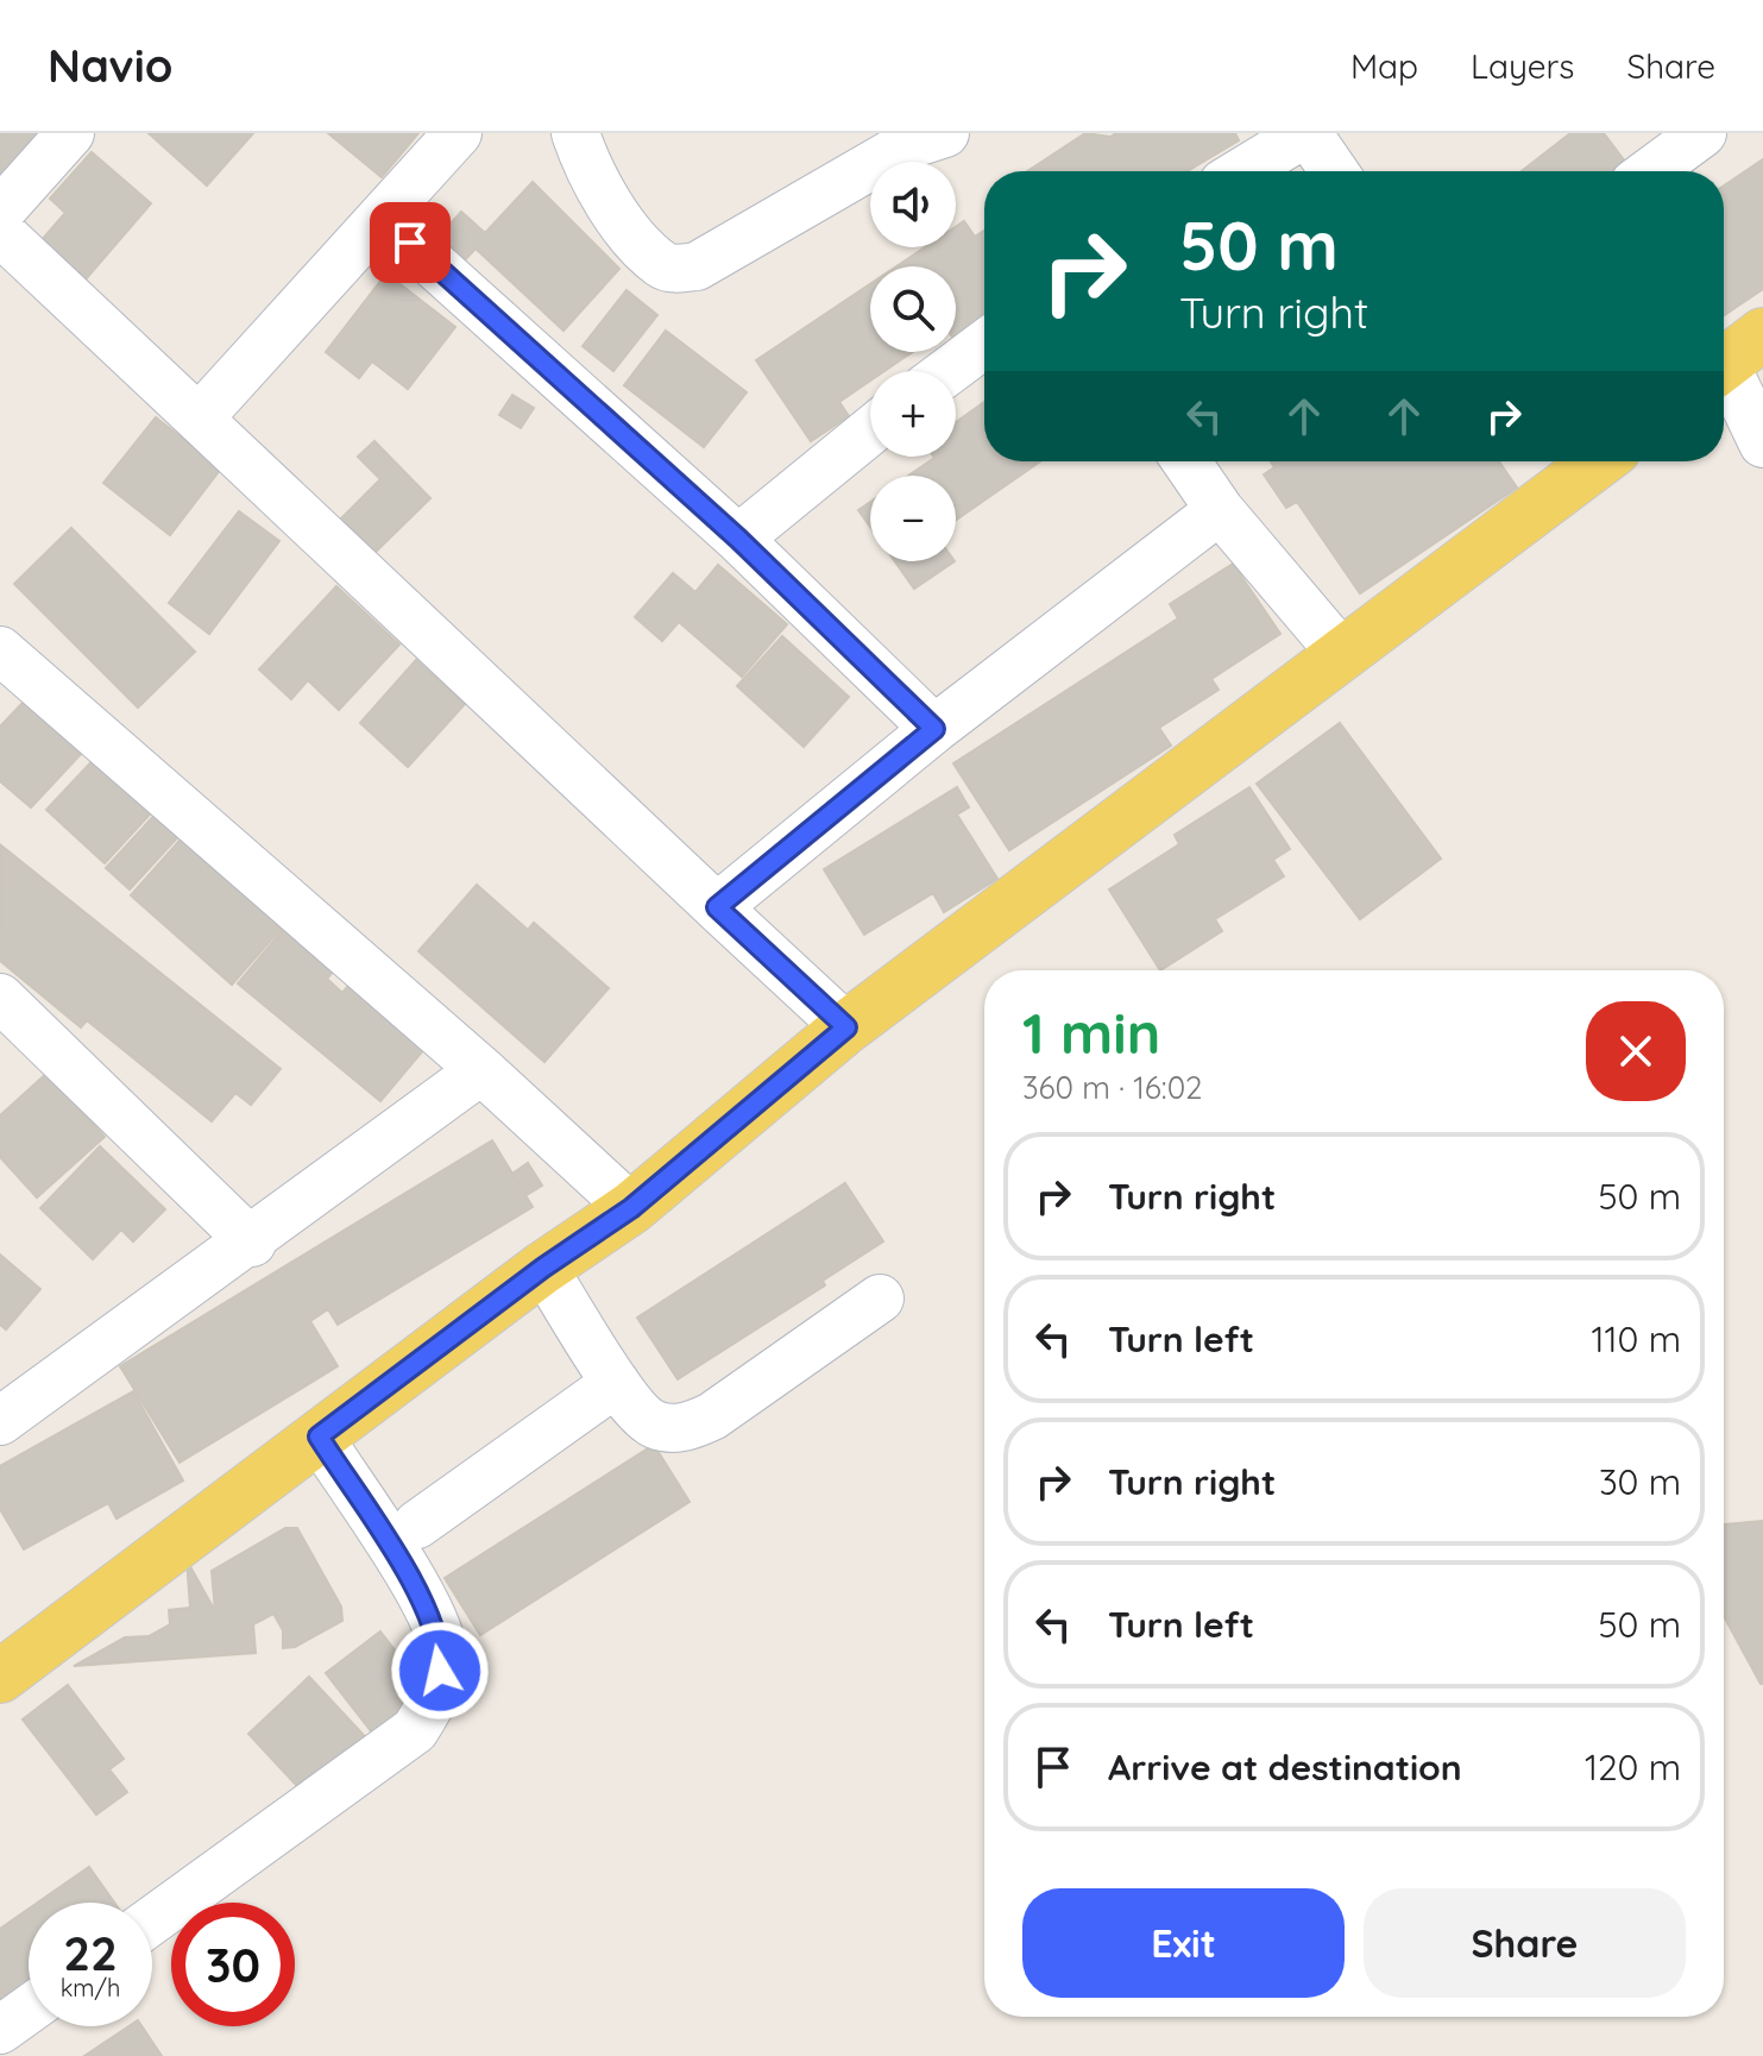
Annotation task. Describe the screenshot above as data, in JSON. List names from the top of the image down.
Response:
{
  "page": {
    "header": "Navio",
    "nav": ["Map", "Layers", "Share"],
    "map_buttons": ["+", "−"],
    "turn": ["50 m", "Turn right"],
    "heading": ["1 min", "360 m · 16:02"],
    "list": [
      {
        "name": "Turn right",
        "value": "50 m"
      },
      {
        "name": "Turn left",
        "value": "110 m"
      },
      {
        "name": "Turn right",
        "value": "30 m"
      },
      {
        "name": "Turn left",
        "value": "50 m"
      },
      {
        "name": "Arrive at destination",
        "value": "120 m"
      }
    ],
    "buttons": ["Exit", "Share"],
    "speed": "22 km/h",
    "limit": "30"
  }
}
